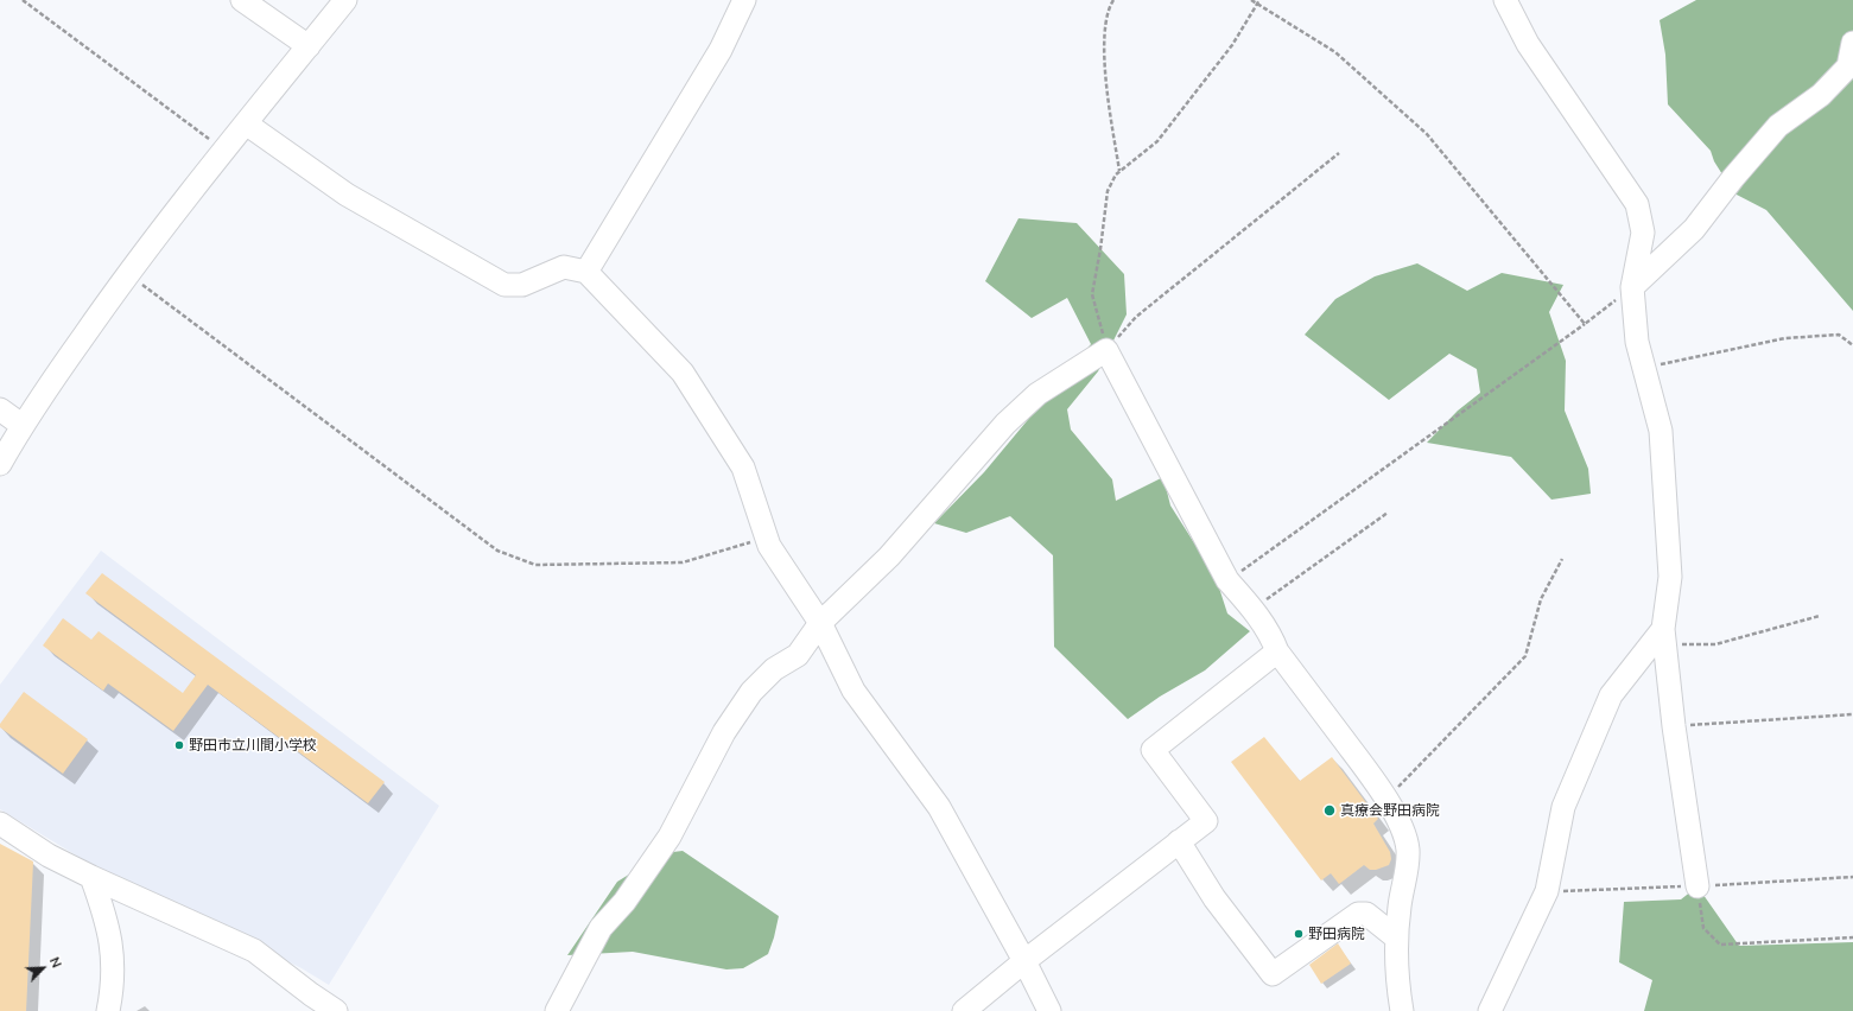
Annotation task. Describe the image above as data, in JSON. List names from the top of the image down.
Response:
{
  "places": ["野田市立川間小学校", "真療会野田病院", "野田病院"],
  "north": "top right"
}
